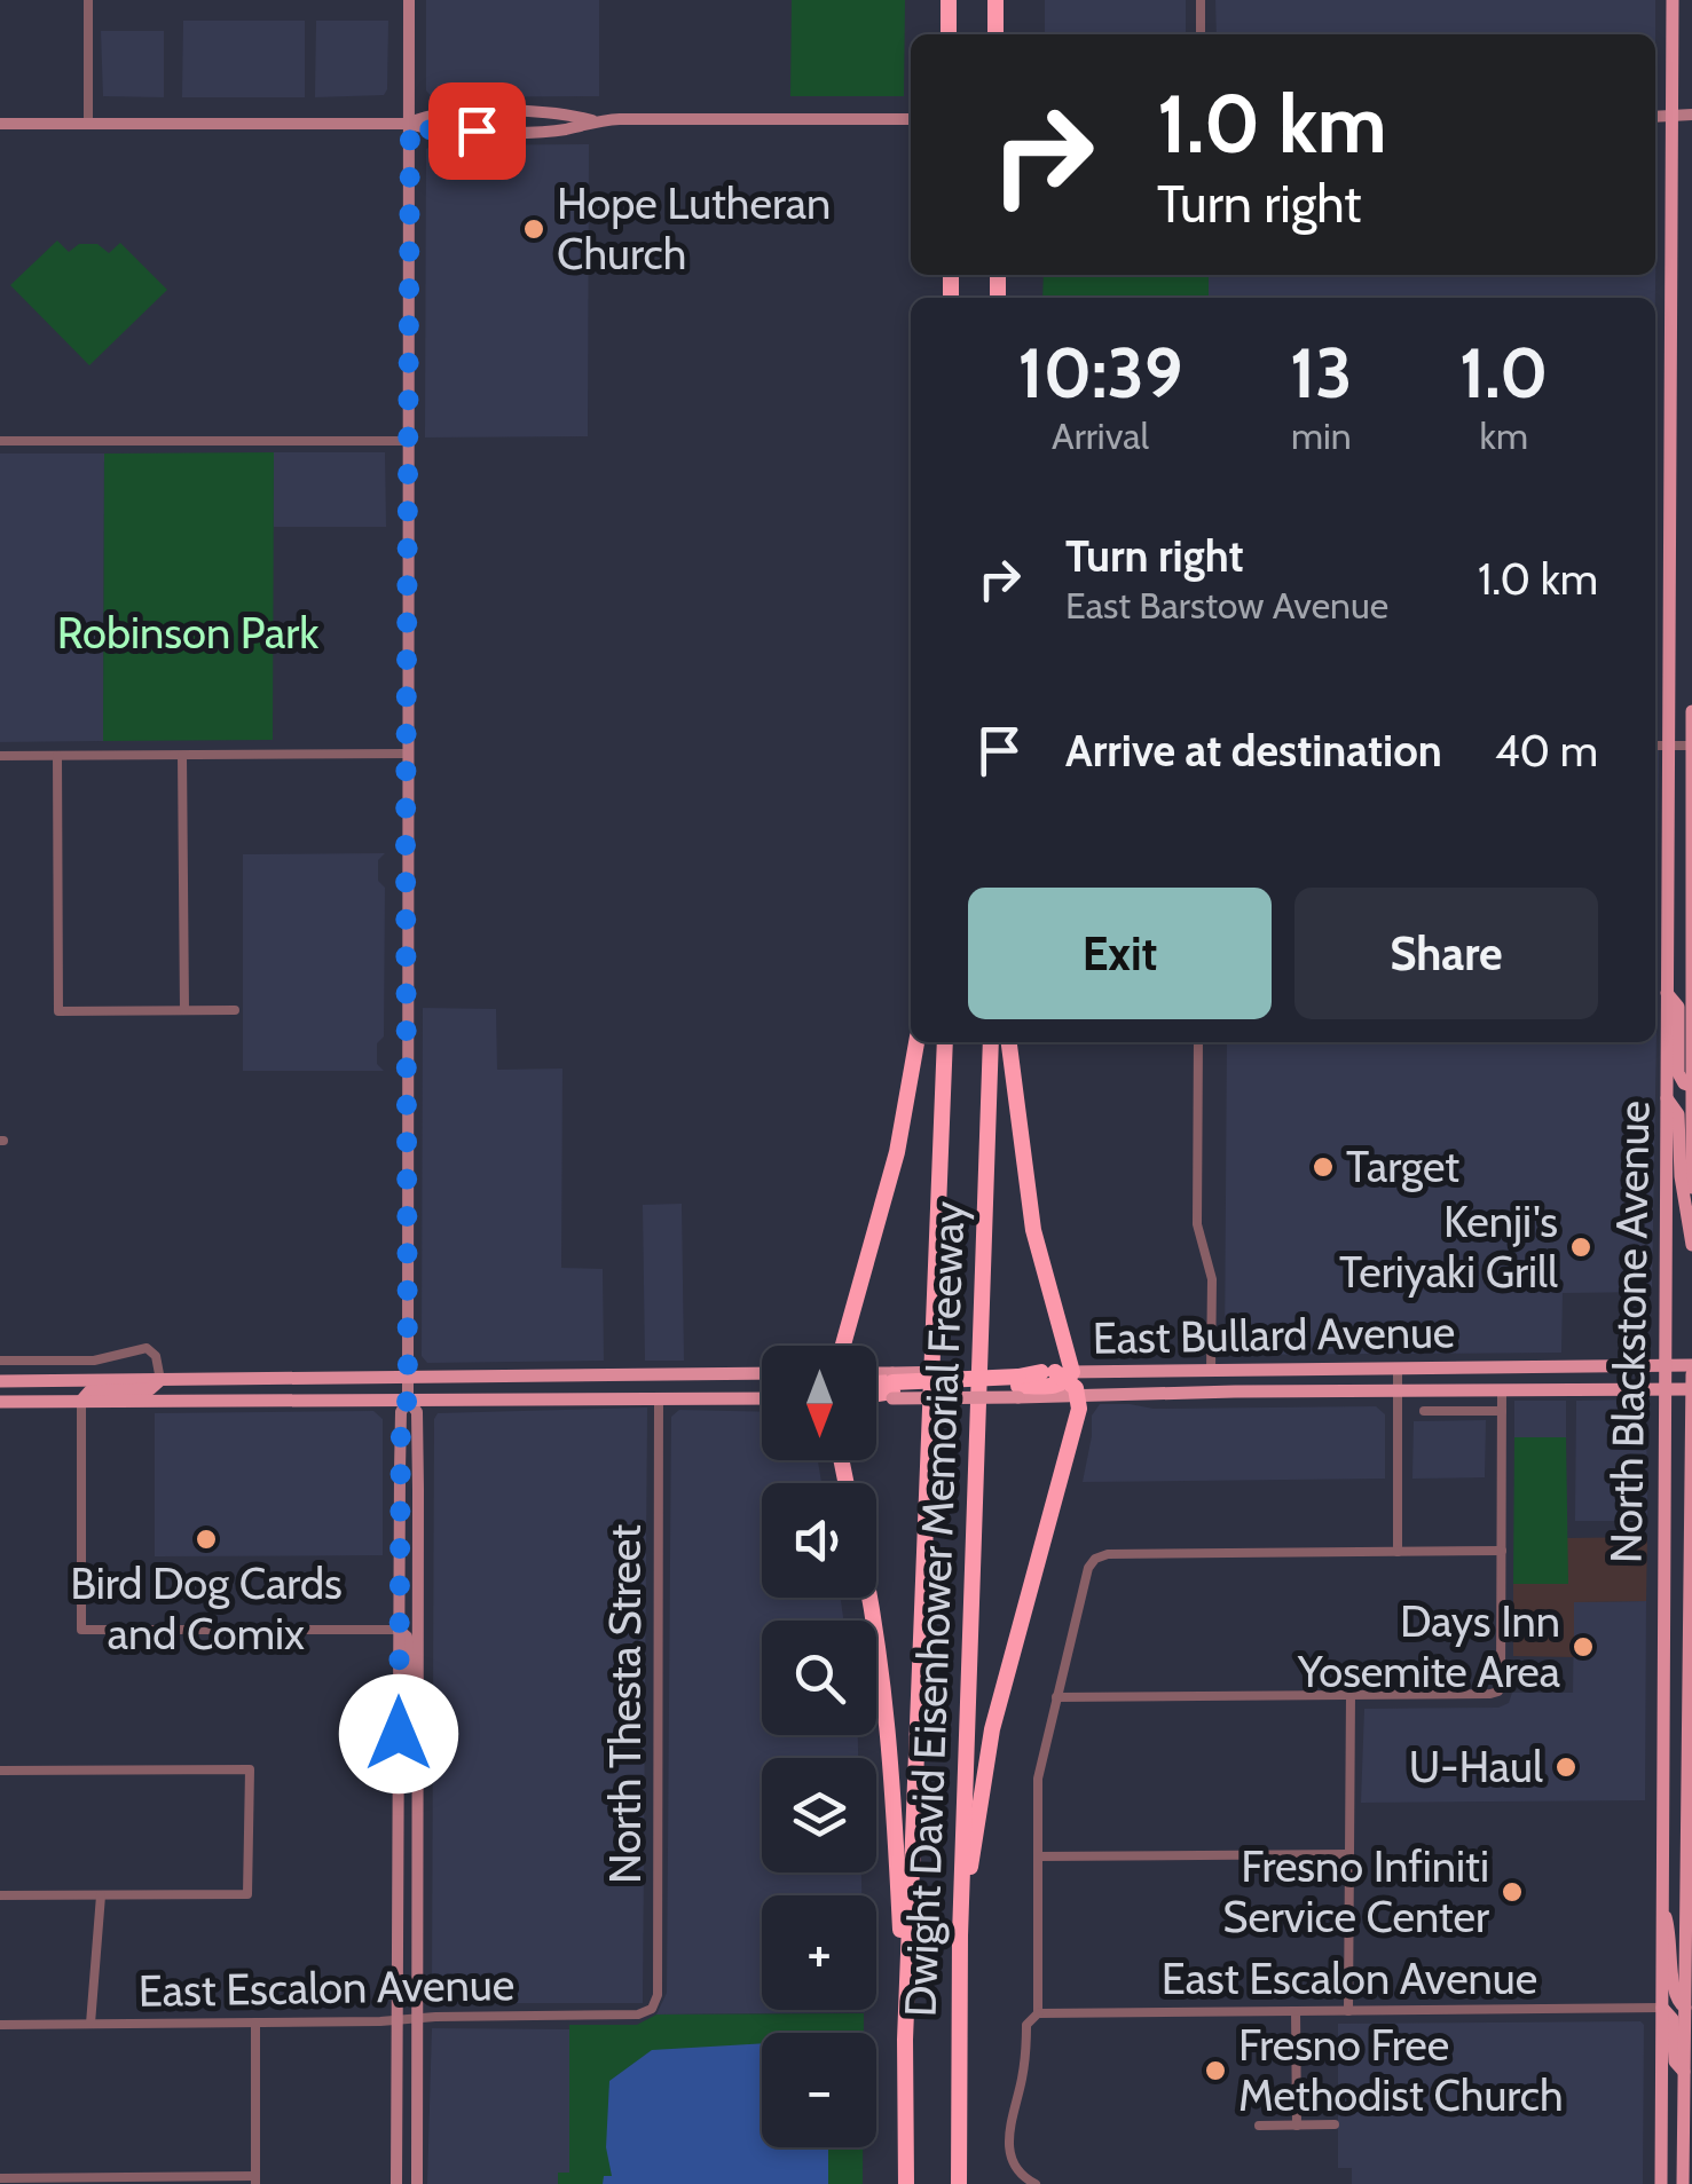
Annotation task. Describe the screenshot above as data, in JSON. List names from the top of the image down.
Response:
{
  "streets": {
    "highway": ["Dwight David Eisenhower Memorial Freeway"],
    "main road": ["North Blackstone Avenue", "East Bullard Avenue"],
    "street": ["North Thesta Street", "East Escalon Avenue"]
  },
  "crossings": [
    ["North Blackstone Avenue", "East Bullard Avenue"],
    ["North Blackstone Avenue", "East Escalon Avenue"],
    ["North Thesta Street", "East Escalon Avenue"]
  ],
  "parks": ["Robinson Park"],
  "places": [
    "Hope Lutheran Church",
    "Target",
    "Kenji's Teriyaki Grill",
    "Bird Dog Cards and Comix",
    "Days Inn Yosemite Area",
    "U-Haul",
    "Fresno Infiniti Service Center",
    "Fresno Free Methodist Church"
  ],
  "north": "bottom",
  "page": {
    "turn": ["1.0 km", "Turn right"],
    "eta": [
      "10:39",
      "Arrival",
      "13",
      "min",
      "1.0",
      "km"
    ],
    "list": [
      {
        "name": "Turn right",
        "note": "East Barstow Avenue",
        "value": "1.0 km"
      },
      {
        "name": "Arrive at destination",
        "value": "40 m"
      }
    ],
    "buttons": ["Exit", "Share"],
    "map_buttons": ["+", "−"]
  }
}
